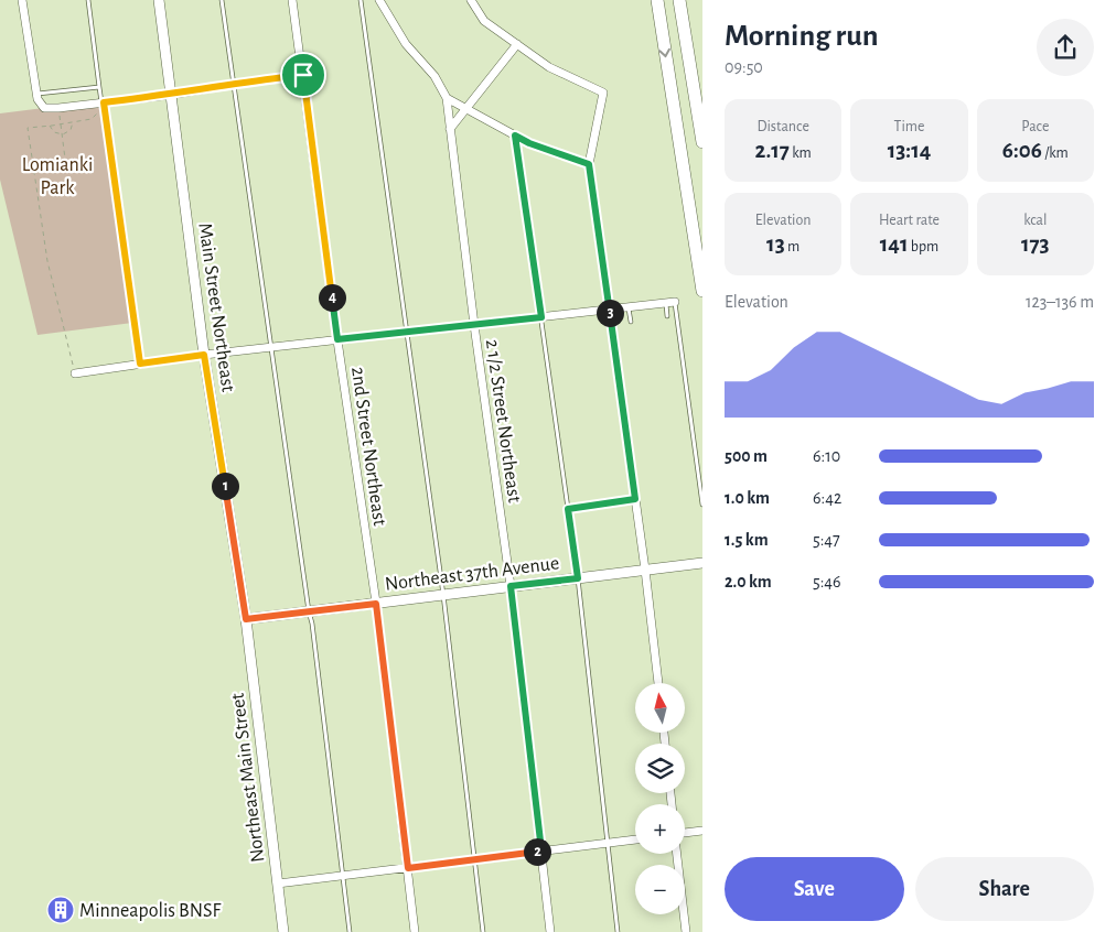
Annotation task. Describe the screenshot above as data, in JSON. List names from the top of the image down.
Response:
{
  "streets": {
    "street": [
      "Main Street Northeast",
      "2 1/2 Street Northeast",
      "2nd Street Northeast",
      "Northeast 37th Avenue",
      "Northeast Main Street"
    ]
  },
  "crossings": [
    ["Main Street Northeast", "Northeast 37th Avenue"],
    ["Main Street Northeast", "Northeast Main Street"],
    ["2 1/2 Street Northeast", "Northeast 37th Avenue"],
    ["2nd Street Northeast", "Northeast 37th Avenue"],
    ["Northeast 37th Avenue", "Northeast Main Street"]
  ],
  "parks": ["Lomianki Park"],
  "places": {
    "building": ["Minneapolis BNSF"]
  },
  "north": "top",
  "page": {
    "heading": ["Morning run", "09:50"],
    "stats": [
      ["Distance", "2.17 km"],
      ["Time", "13:14"],
      ["Pace", "6:06 /km"],
      ["Elevation", "13 m"],
      ["Heart rate", "141 bpm"],
      ["kcal", "173"]
    ],
    "chart": ["Elevation", "123–136 m"],
    "pins": [
      "4",
      "3",
      "1",
      "2"
    ],
    "list": [
      {
        "name": "500 m",
        "note": "6:10"
      },
      {
        "name": "1.0 km",
        "note": "6:42"
      },
      {
        "name": "1.5 km",
        "note": "5:47"
      },
      {
        "name": "2.0 km",
        "note": "5:46"
      }
    ],
    "map_buttons": ["+", "−"],
    "buttons": ["Save", "Share"]
  }
}
